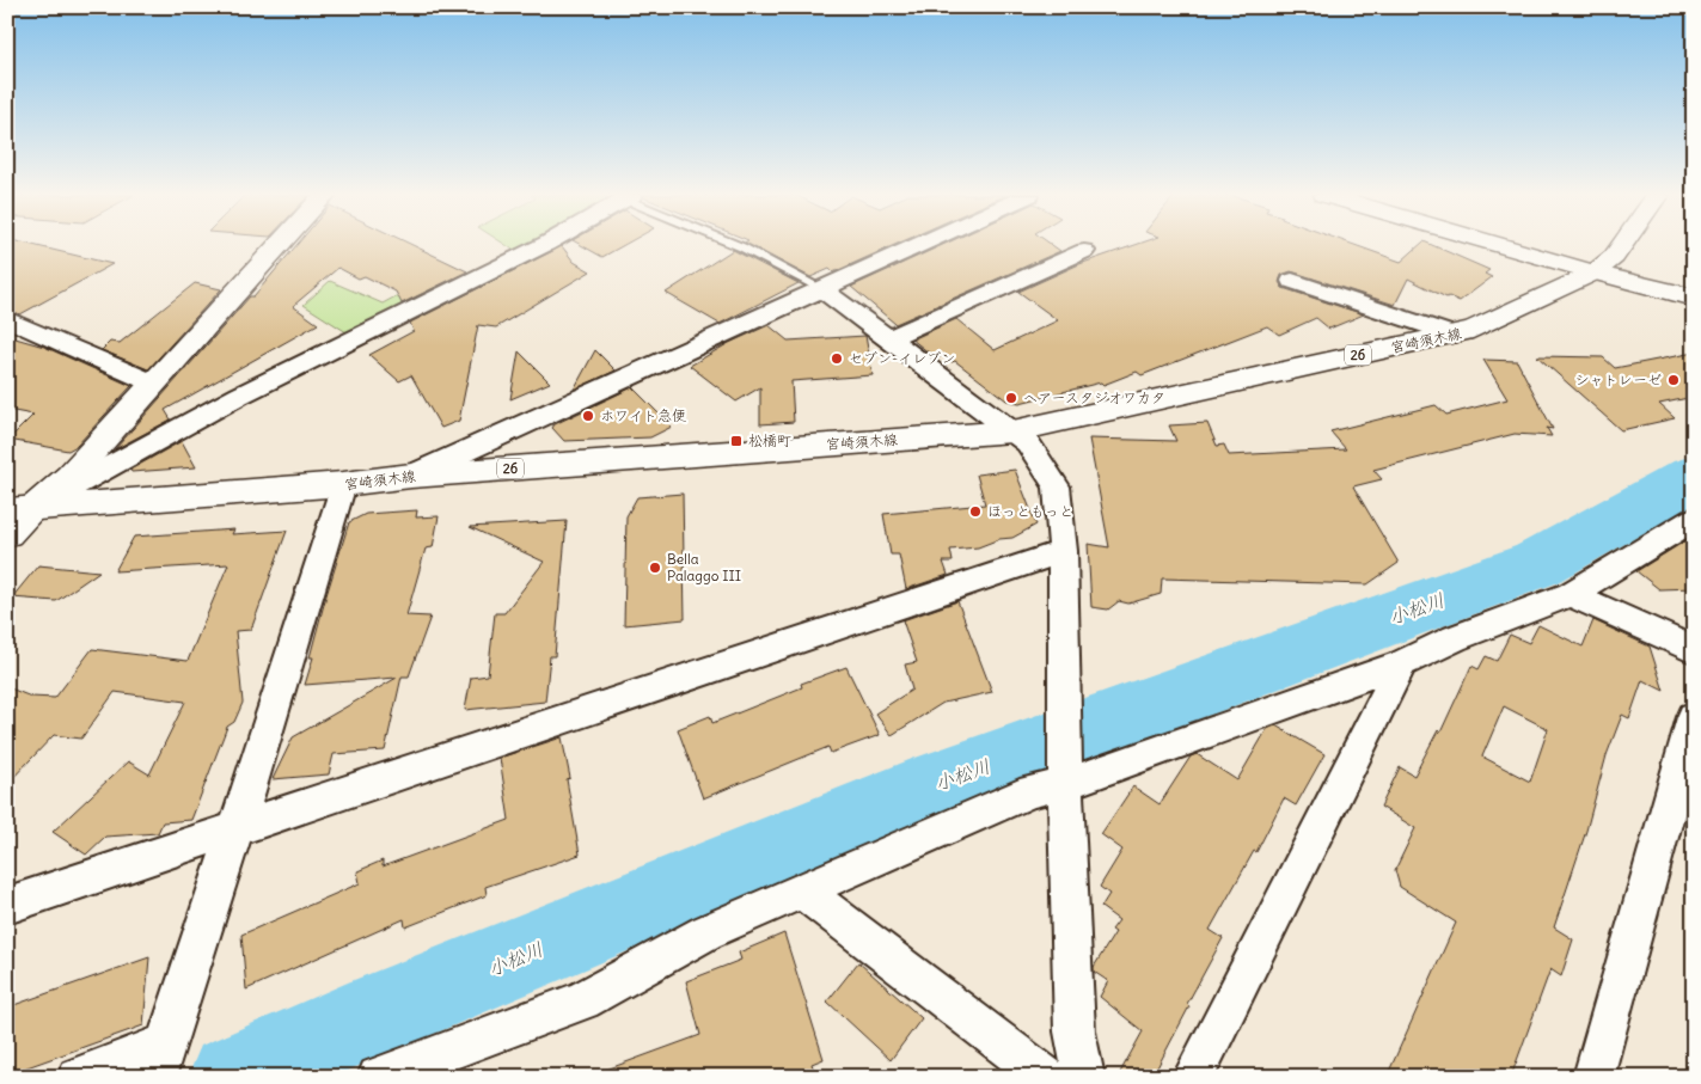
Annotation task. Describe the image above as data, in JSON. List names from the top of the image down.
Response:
{
  "streets": {
    "main road": ["宮崎須木線", "26"]
  },
  "water": ["小松川"],
  "places": {
    "other": [
      "セブン-イレブン",
      "シャトレーゼ",
      "ヘアースタジオワカタ",
      "ホワイト急便",
      "ほっともっと",
      "Bella Palaggo III"
    ],
    "transit": ["松橋町"]
  }
}
